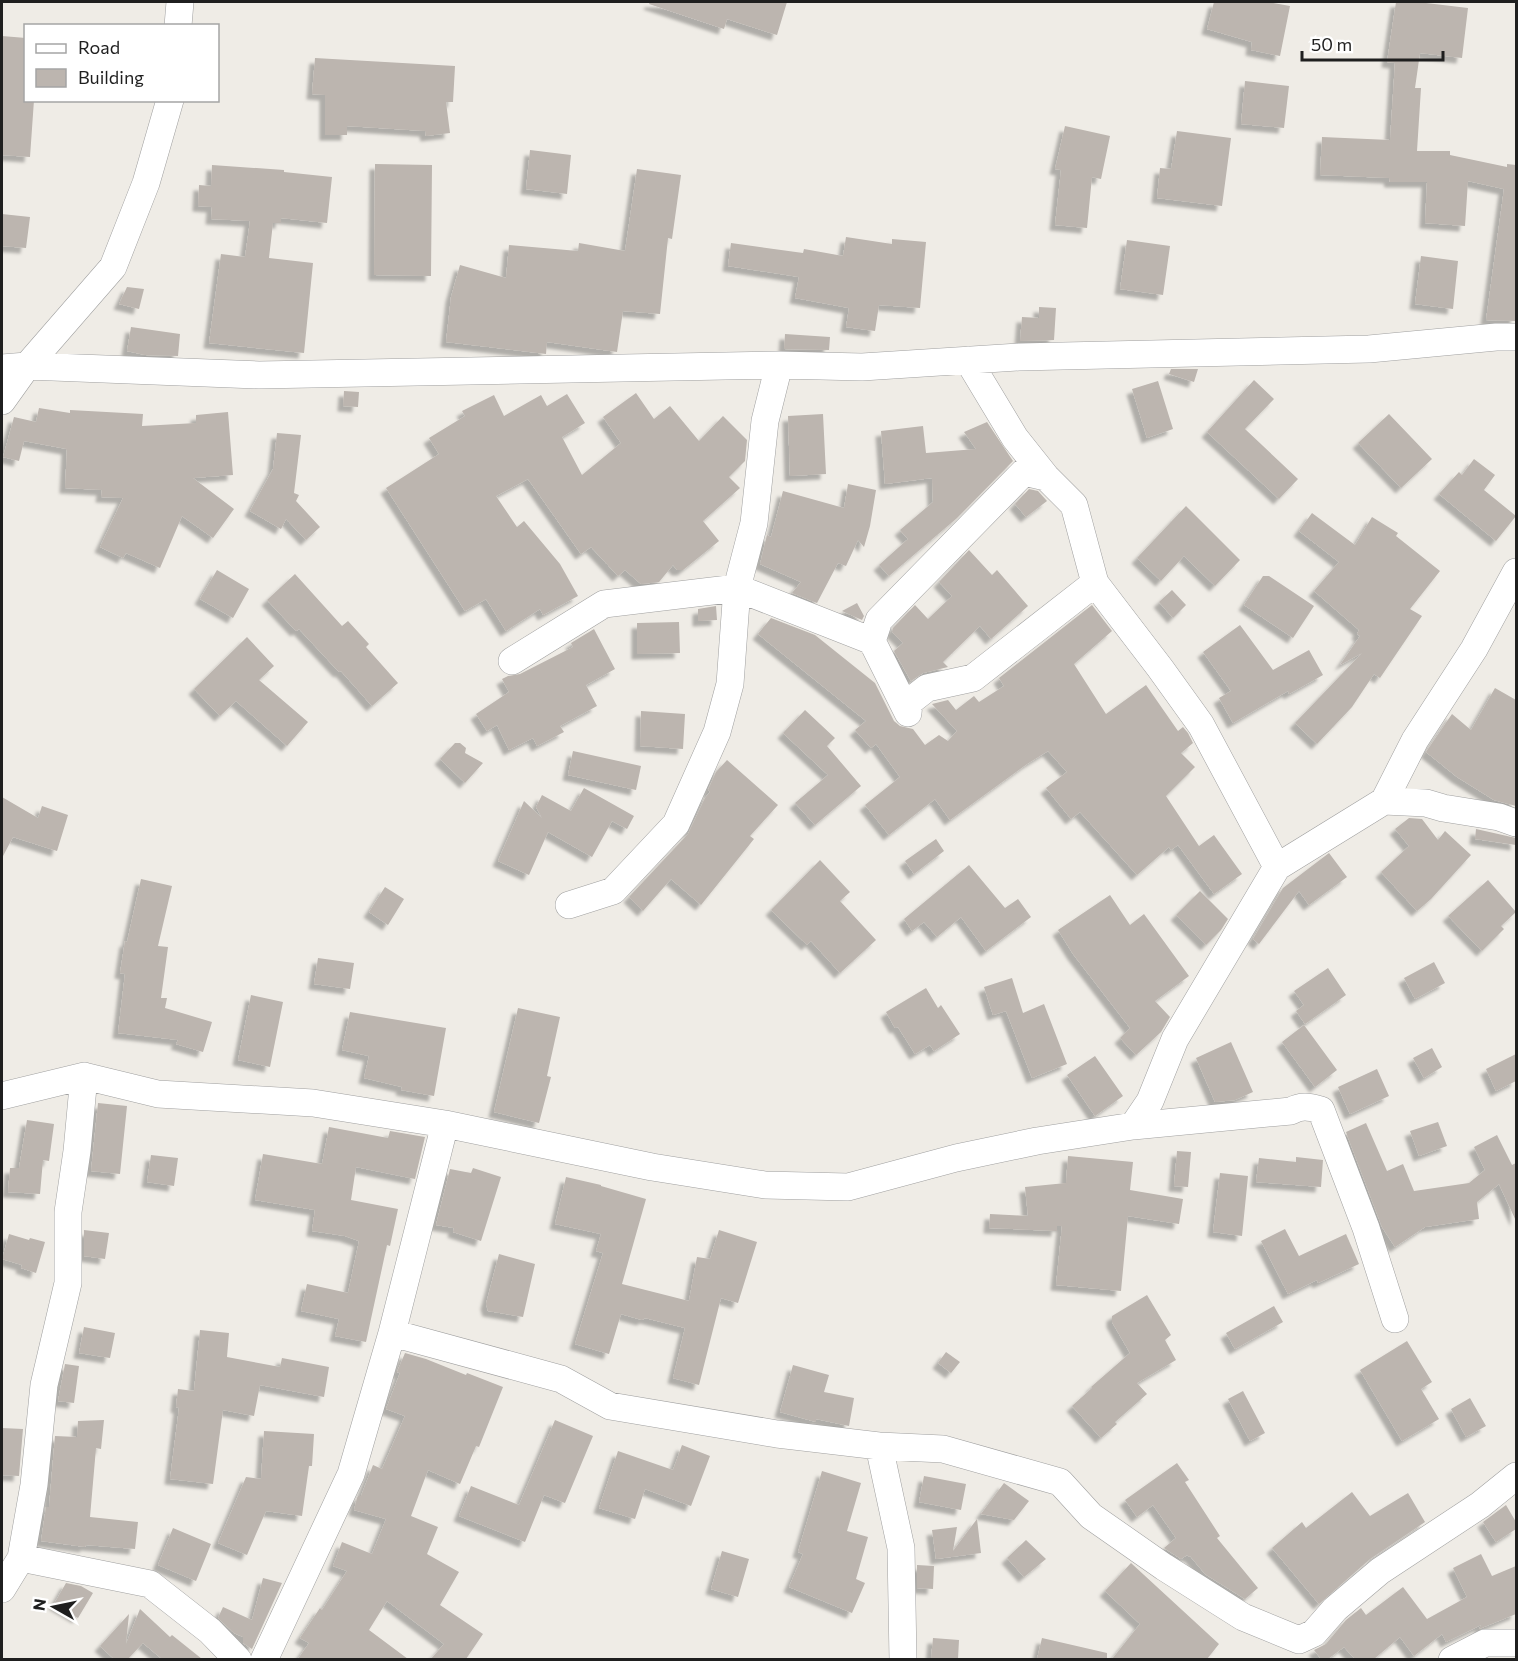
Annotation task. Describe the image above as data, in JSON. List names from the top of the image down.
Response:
{
  "legend": ["Road", "Building"],
  "scale_bar": "50 m",
  "north": "left"
}
